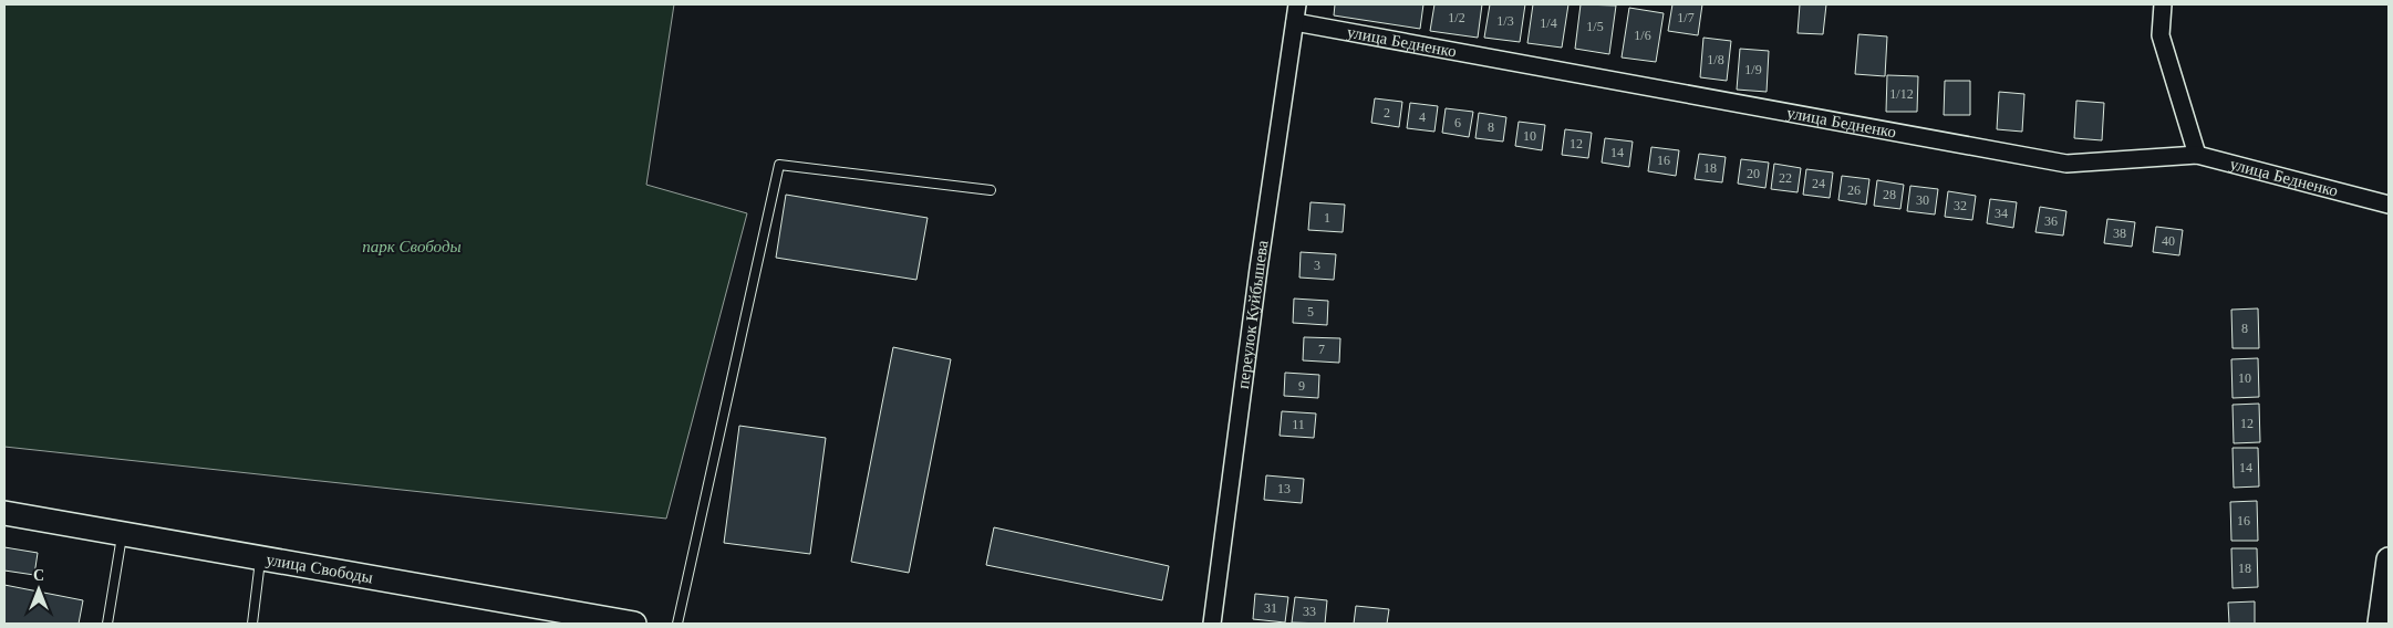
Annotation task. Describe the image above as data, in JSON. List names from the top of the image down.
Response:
{
  "streets": {
    "main road": ["улица Свободы"],
    "street": ["улица Бедненко", "переулок Куйбышева"]
  },
  "crossings": [
    ["улица Бедненко", "переулок Куйбышева"]
  ],
  "parks": ["парк Свободы"],
  "house_numbers": [
    "1/2",
    "1/7",
    "1/3",
    "1/4",
    "1/5",
    "1/6",
    "1/8",
    "1/9",
    "1/12",
    "2",
    "4",
    "6",
    "8",
    "10",
    "12",
    "14",
    "16",
    "18",
    "20",
    "22",
    "24",
    "26",
    "28",
    "30",
    "32",
    "34",
    "1",
    "36",
    "38",
    "40",
    "3",
    "5",
    "8",
    "7",
    "10",
    "9",
    "12",
    "11",
    "14",
    "13",
    "16",
    "18",
    "31",
    "33"
  ],
  "north": "top"
}
